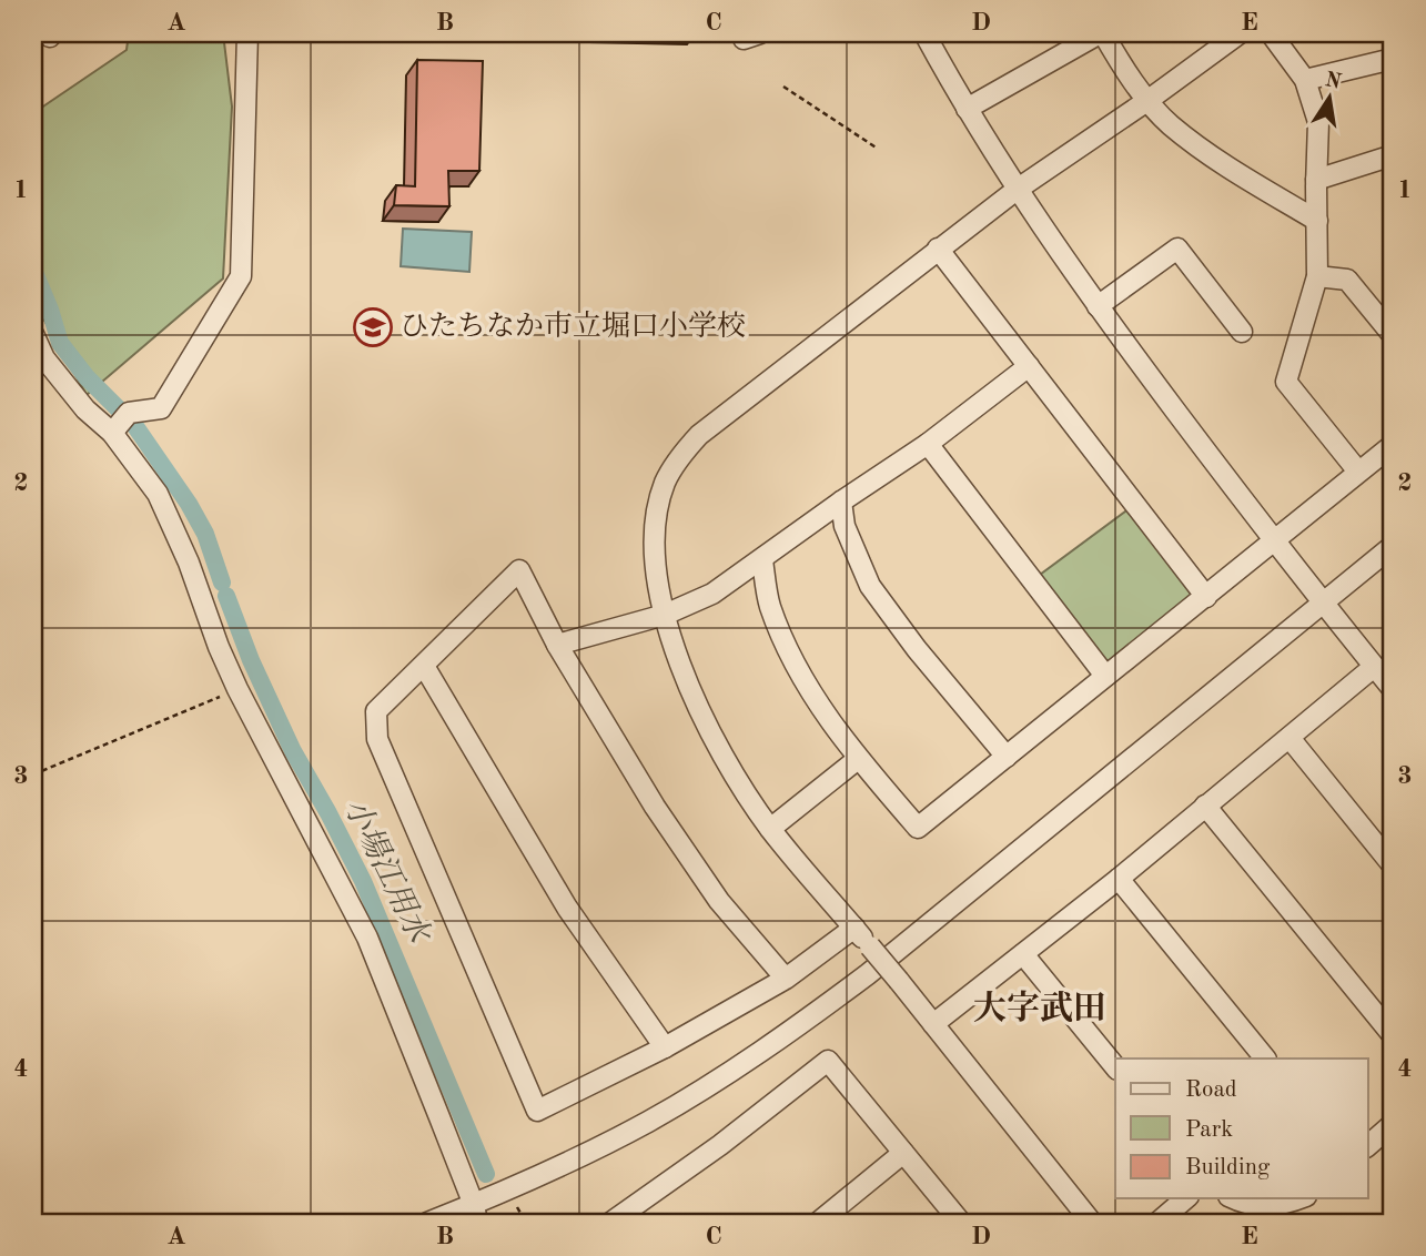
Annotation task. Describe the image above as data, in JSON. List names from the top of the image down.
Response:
{
  "districts": ["大字武田"],
  "water": ["小場江用水"],
  "places": {
    "school or university": ["ひたちなか市立堀口小学校"]
  },
  "legend": ["Road", "Park", "Building"],
  "north": "top",
  "grid": {
    "columns": [
      "A",
      "B",
      "C",
      "D",
      "E"
    ],
    "rows": [
      "1",
      "2",
      "3",
      "4"
    ]
  }
}
